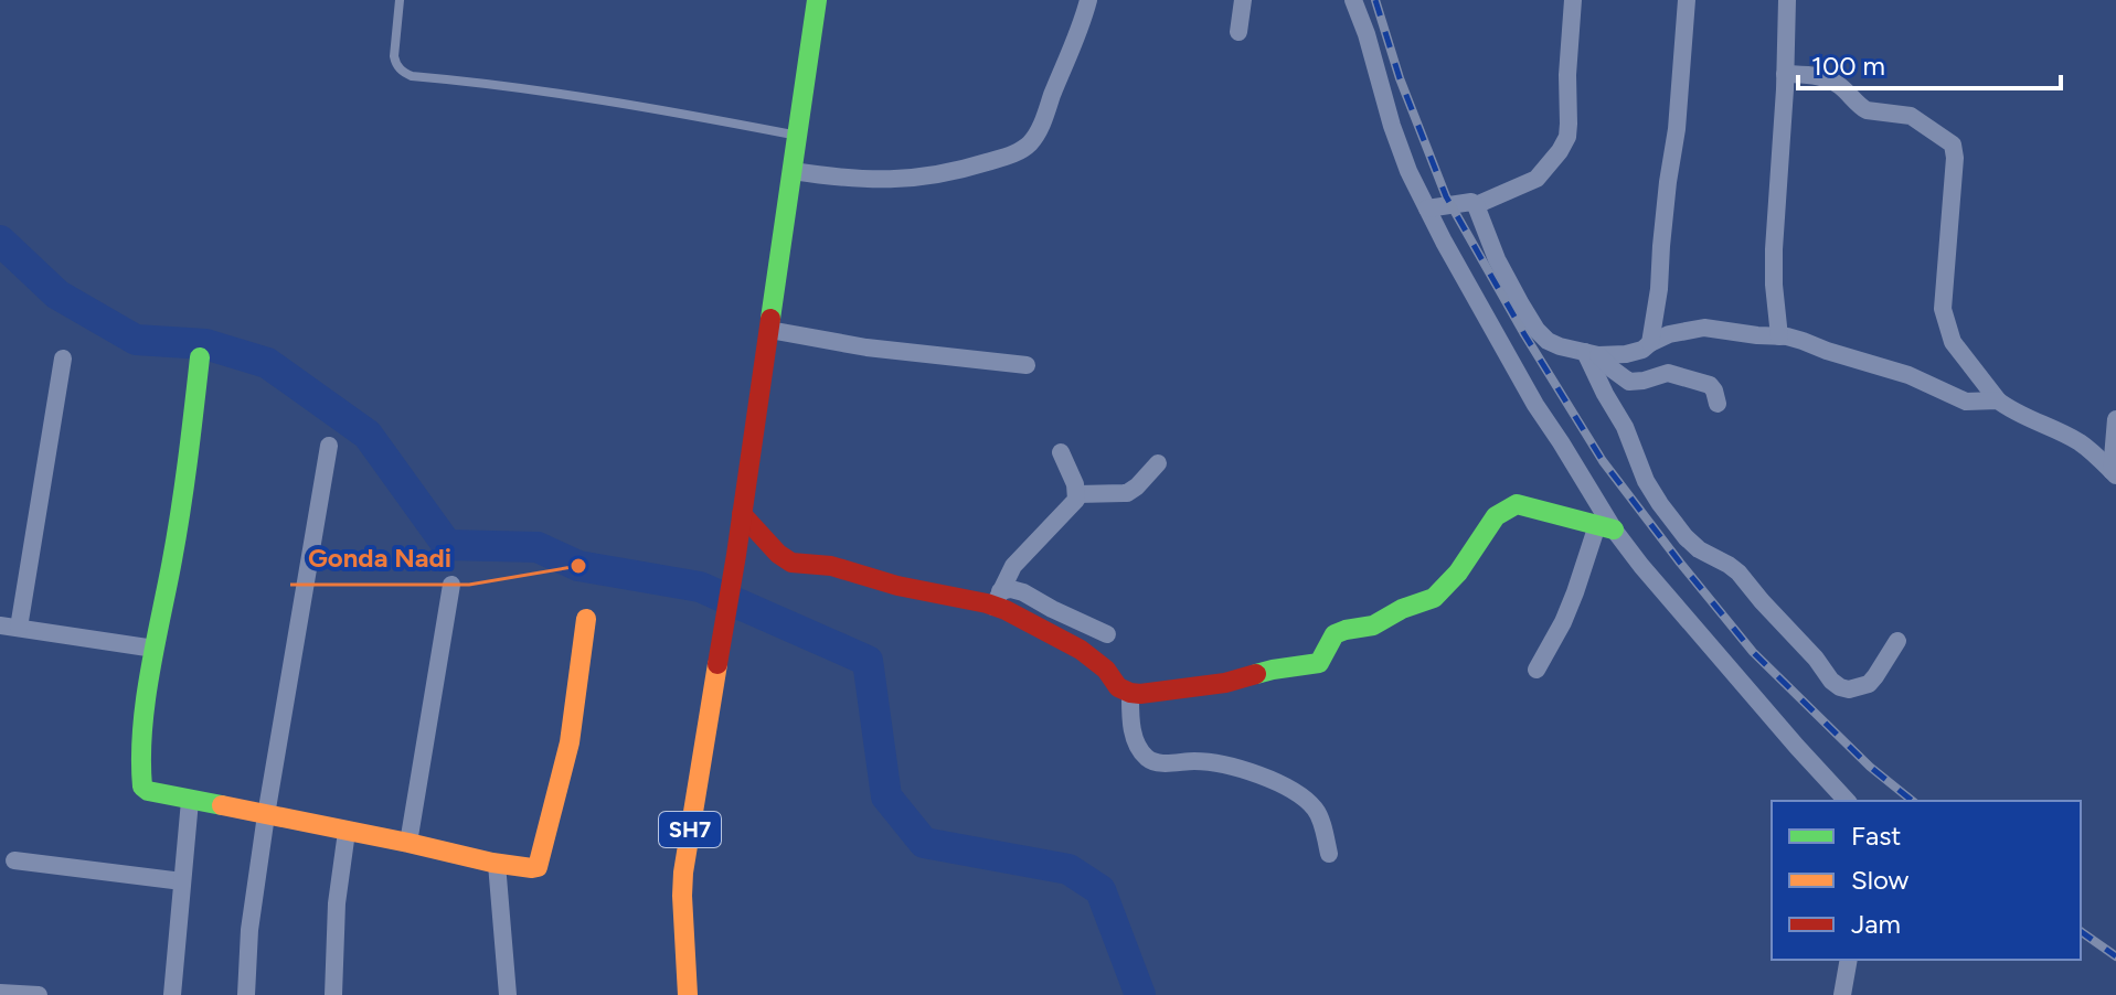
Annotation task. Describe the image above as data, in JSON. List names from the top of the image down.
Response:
{
  "streets": {
    "street": ["SH7"]
  },
  "places": ["Gonda Nadi"],
  "legend": ["Fast", "Slow", "Jam"],
  "scale_bar": "100 m"
}
